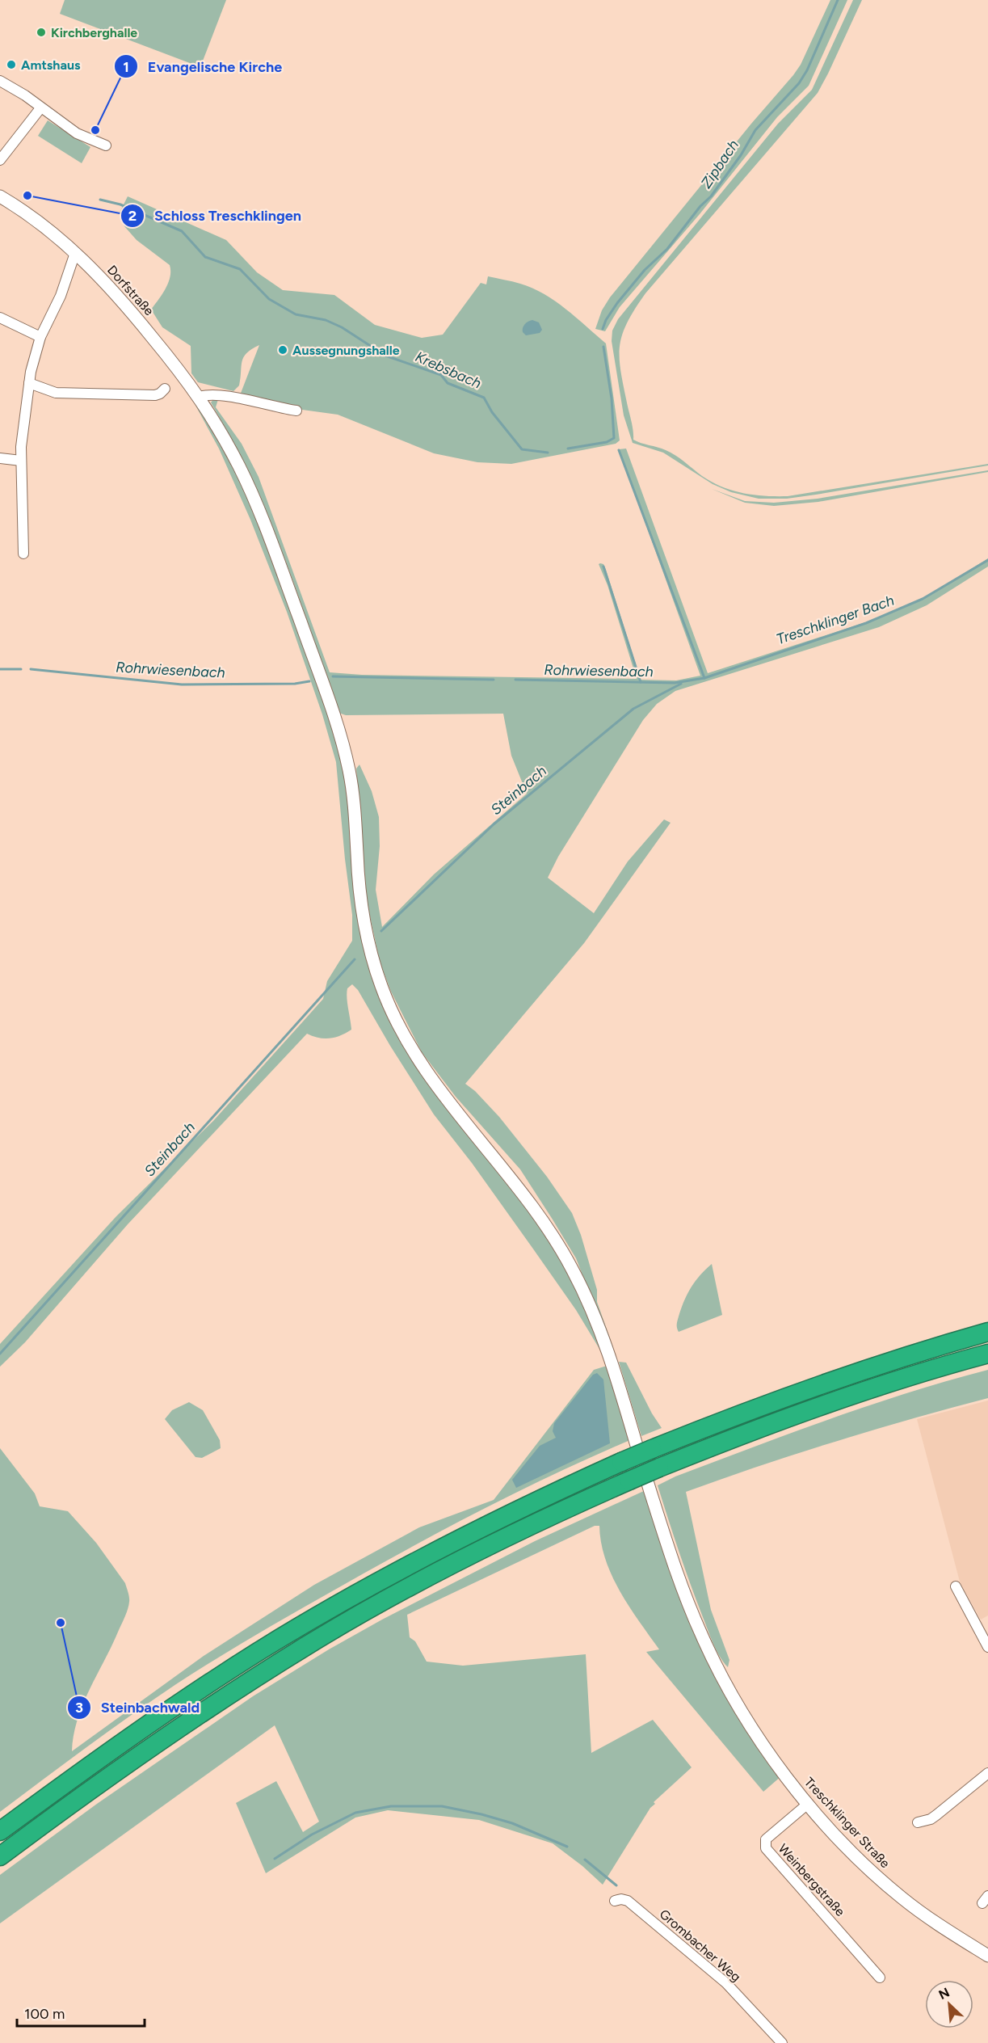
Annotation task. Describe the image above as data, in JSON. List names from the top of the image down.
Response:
{
  "streets": {
    "street": [
      "Dorfstraße",
      "Treschklinger Straße",
      "Weinbergstraße",
      "Grombacher Weg"
    ]
  },
  "crossings": [
    ["Dorfstraße", "Treschklinger Straße"],
    ["Treschklinger Straße", "Weinbergstraße"]
  ],
  "water": [
    "Zipbach",
    "Krebsbach",
    "Treschklinger Bach",
    "Rohrwiesenbach",
    "Steinbach"
  ],
  "places": [
    "Kirchberghalle",
    "Amtshaus",
    "Evangelische Kirche",
    "Schloss Treschklingen",
    "Aussegnungshalle",
    "Steinbachwald"
  ],
  "scale_bar": "100 m",
  "north": "top left"
}
